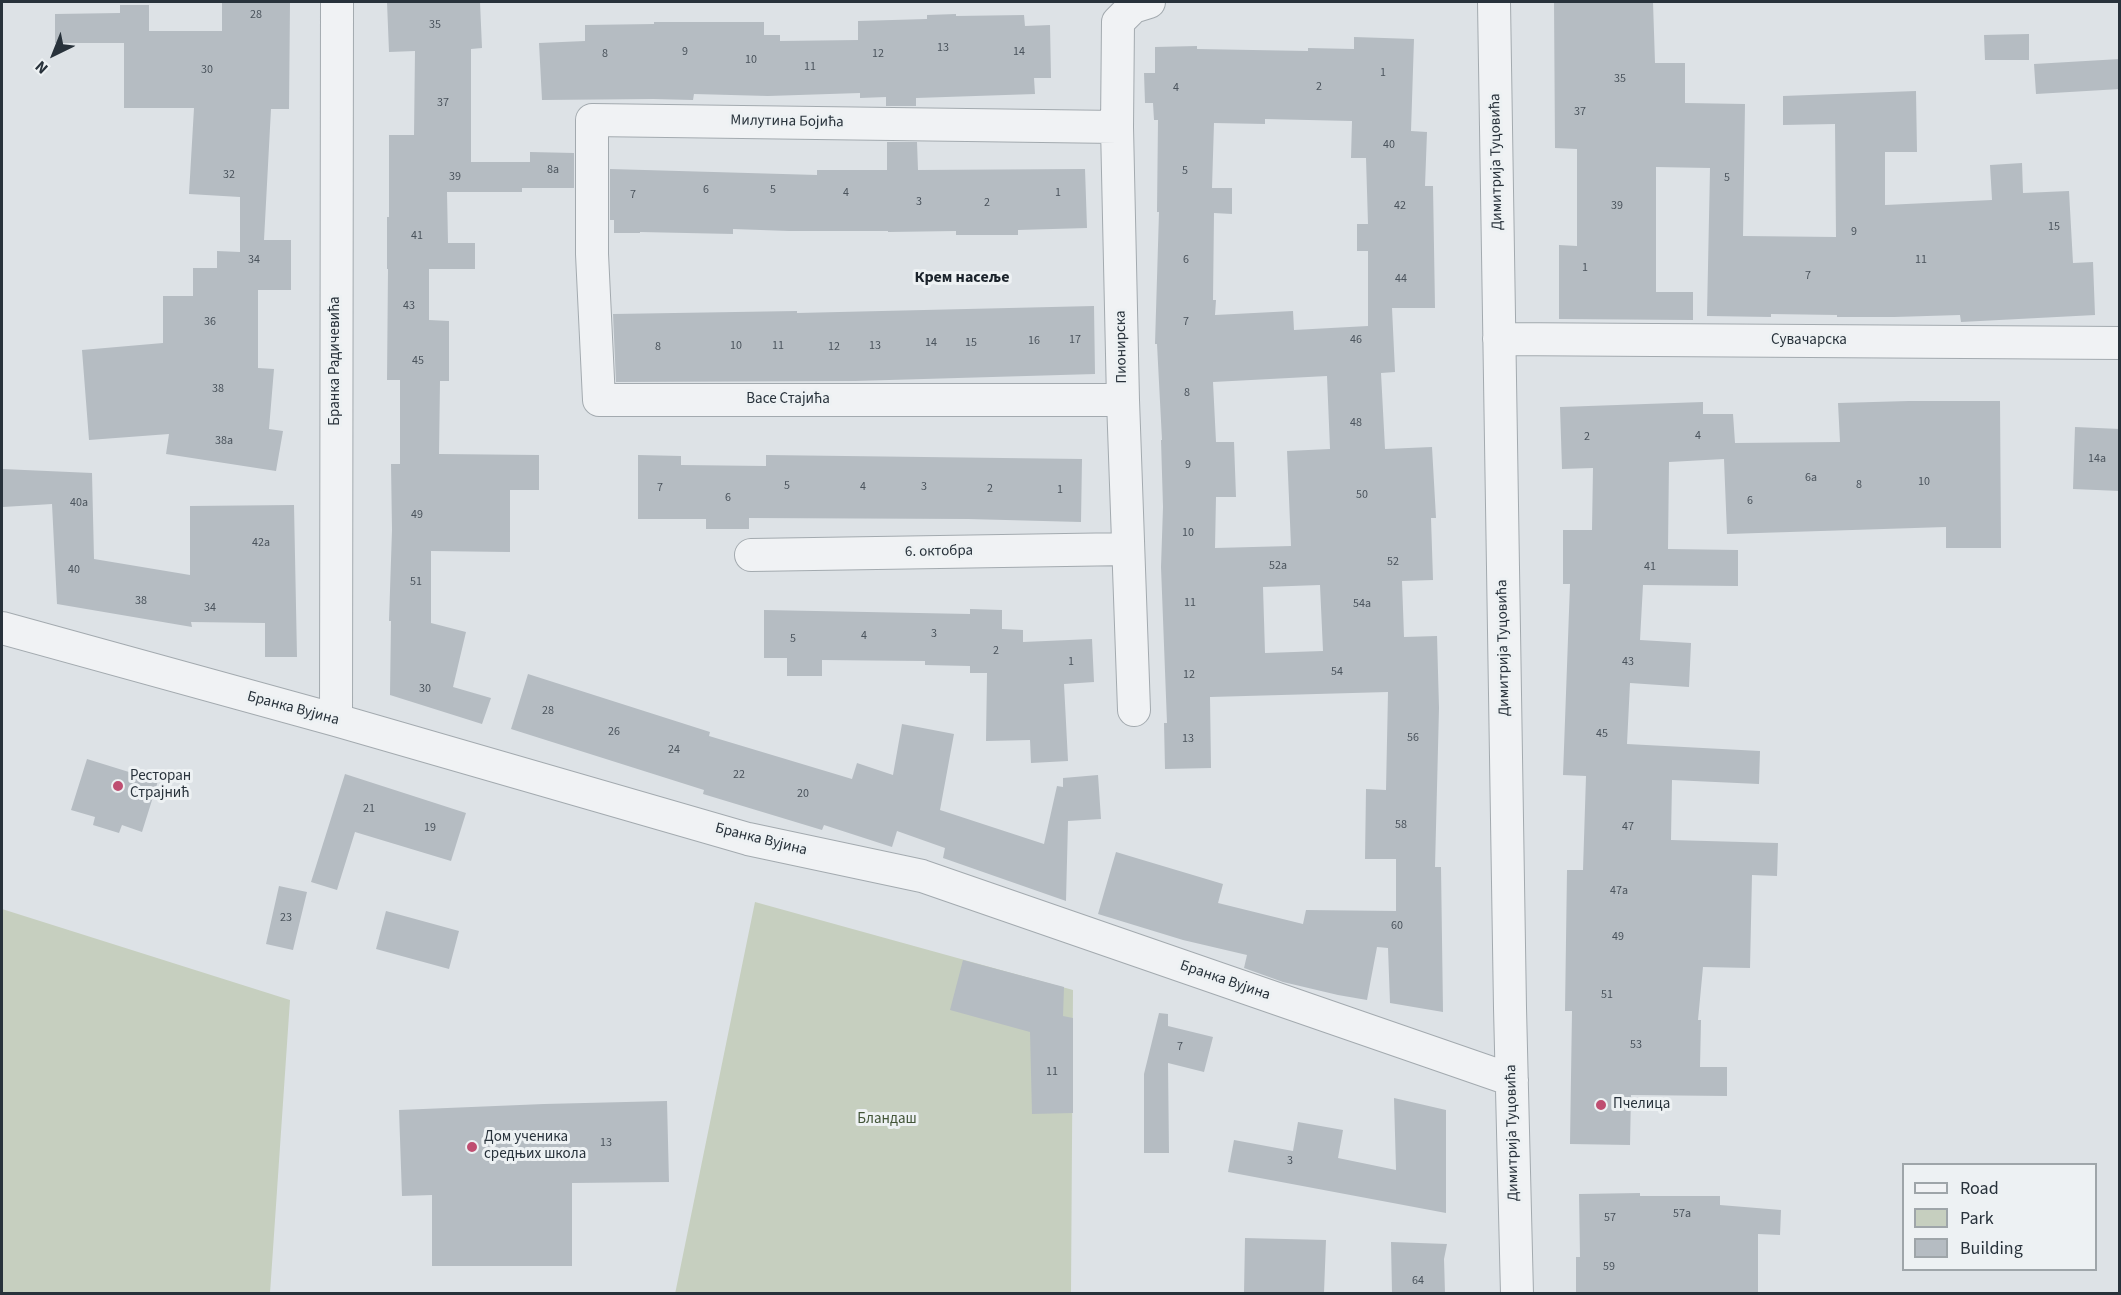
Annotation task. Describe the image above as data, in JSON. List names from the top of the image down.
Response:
{
  "streets": {
    "street": [
      "Милутина Бојића",
      "Димитрија Туцовића",
      "Сувачарска",
      "Пионирска",
      "Бранка Радичевића",
      "Васе Стајића",
      "6. октобра",
      "Бранка Вујина"
    ]
  },
  "crossings": [
    ["Милутина Бојића", "Пионирска"],
    ["Милутина Бојића", "Васе Стајића"],
    ["Димитрија Туцовића", "Сувачарска"],
    ["Димитрија Туцовића", "Бранка Вујина"],
    ["Пионирска", "Васе Стајића"],
    ["Пионирска", "6. октобра"],
    ["Бранка Радичевића", "Бранка Вујина"]
  ],
  "districts": ["Крем насеље"],
  "parks": ["Бландаш"],
  "places": ["Ресторан Страјнић", "Пчелица", "Дом ученика средњих школа"],
  "house_numbers": [
    "28",
    "35",
    "13",
    "9",
    "14",
    "8",
    "12",
    "10",
    "11",
    "30",
    "1",
    "35",
    "2",
    "4",
    "37",
    "37",
    "40",
    "8a",
    "5",
    "32",
    "39",
    "5",
    "6",
    "5",
    "4",
    "1",
    "7",
    "3",
    "2",
    "42",
    "39",
    "15",
    "9",
    "41",
    "34",
    "6",
    "11",
    "1",
    "7",
    "44",
    "43",
    "36",
    "7",
    "17",
    "46",
    "16",
    "14",
    "15",
    "10",
    "11",
    "13",
    "8",
    "12",
    "45",
    "38",
    "8",
    "48",
    "4",
    "2",
    "38a",
    "14a",
    "9",
    "6a",
    "10",
    "8",
    "5",
    "4",
    "3",
    "7",
    "2",
    "1",
    "50",
    "6",
    "6",
    "40a",
    "49",
    "10",
    "42a",
    "52",
    "52a",
    "41",
    "40",
    "51",
    "38",
    "11",
    "54a",
    "34",
    "3",
    "4",
    "5",
    "2",
    "1",
    "43",
    "54",
    "12",
    "30",
    "28",
    "26",
    "45",
    "56",
    "13",
    "24",
    "22",
    "20",
    "21",
    "58",
    "47",
    "19",
    "47a",
    "23",
    "60",
    "49",
    "51",
    "53",
    "7",
    "11",
    "13",
    "3",
    "57a",
    "57",
    "59",
    "64"
  ],
  "legend": ["Road", "Park", "Building"],
  "north": "bottom left"
}
